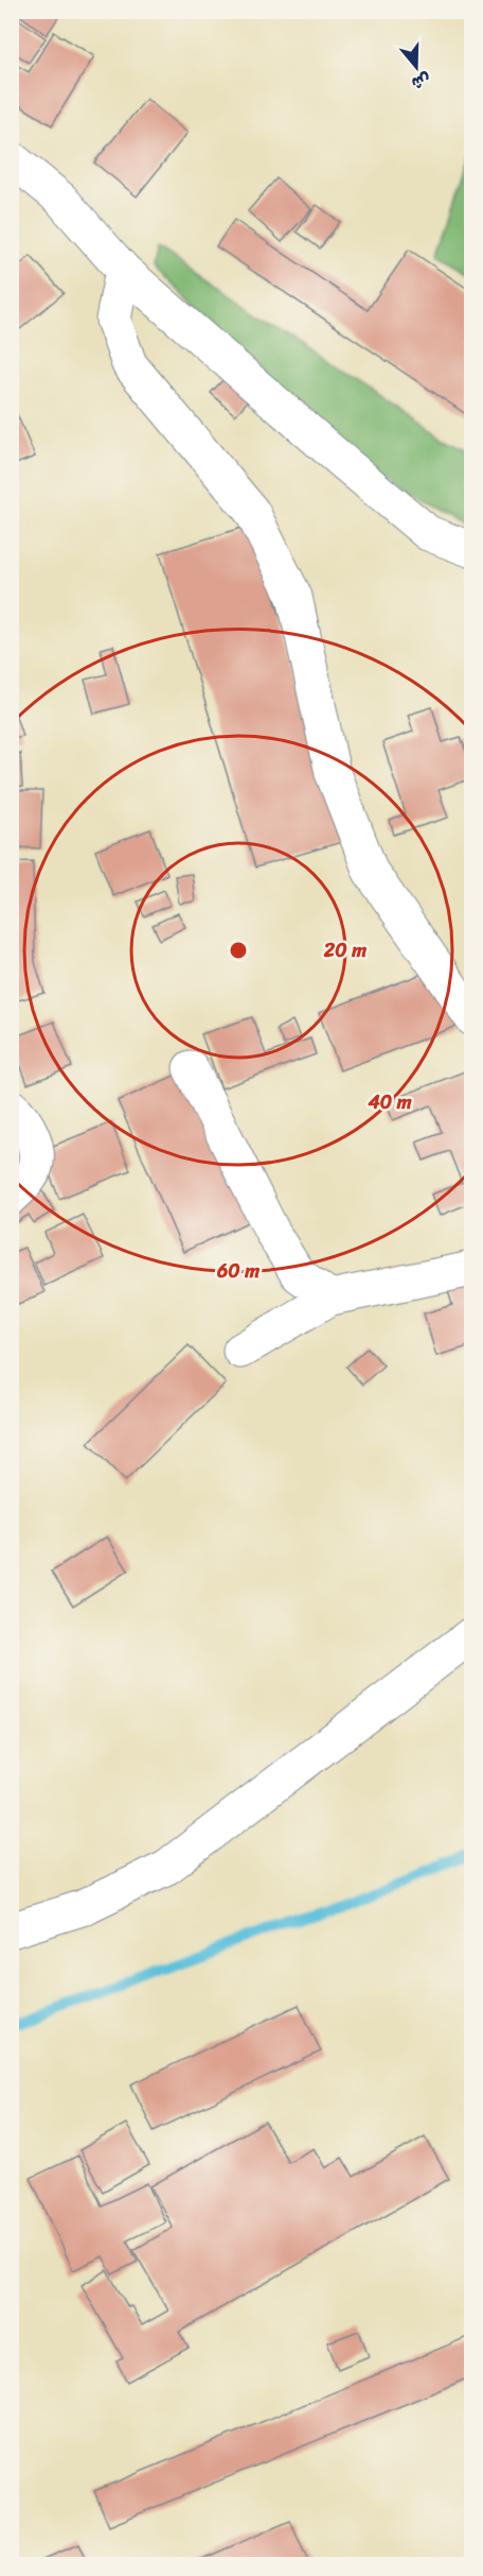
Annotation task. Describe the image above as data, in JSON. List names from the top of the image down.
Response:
{
  "north": "bottom",
  "rings": ["20 m", "40 m", "60 m"]
}
